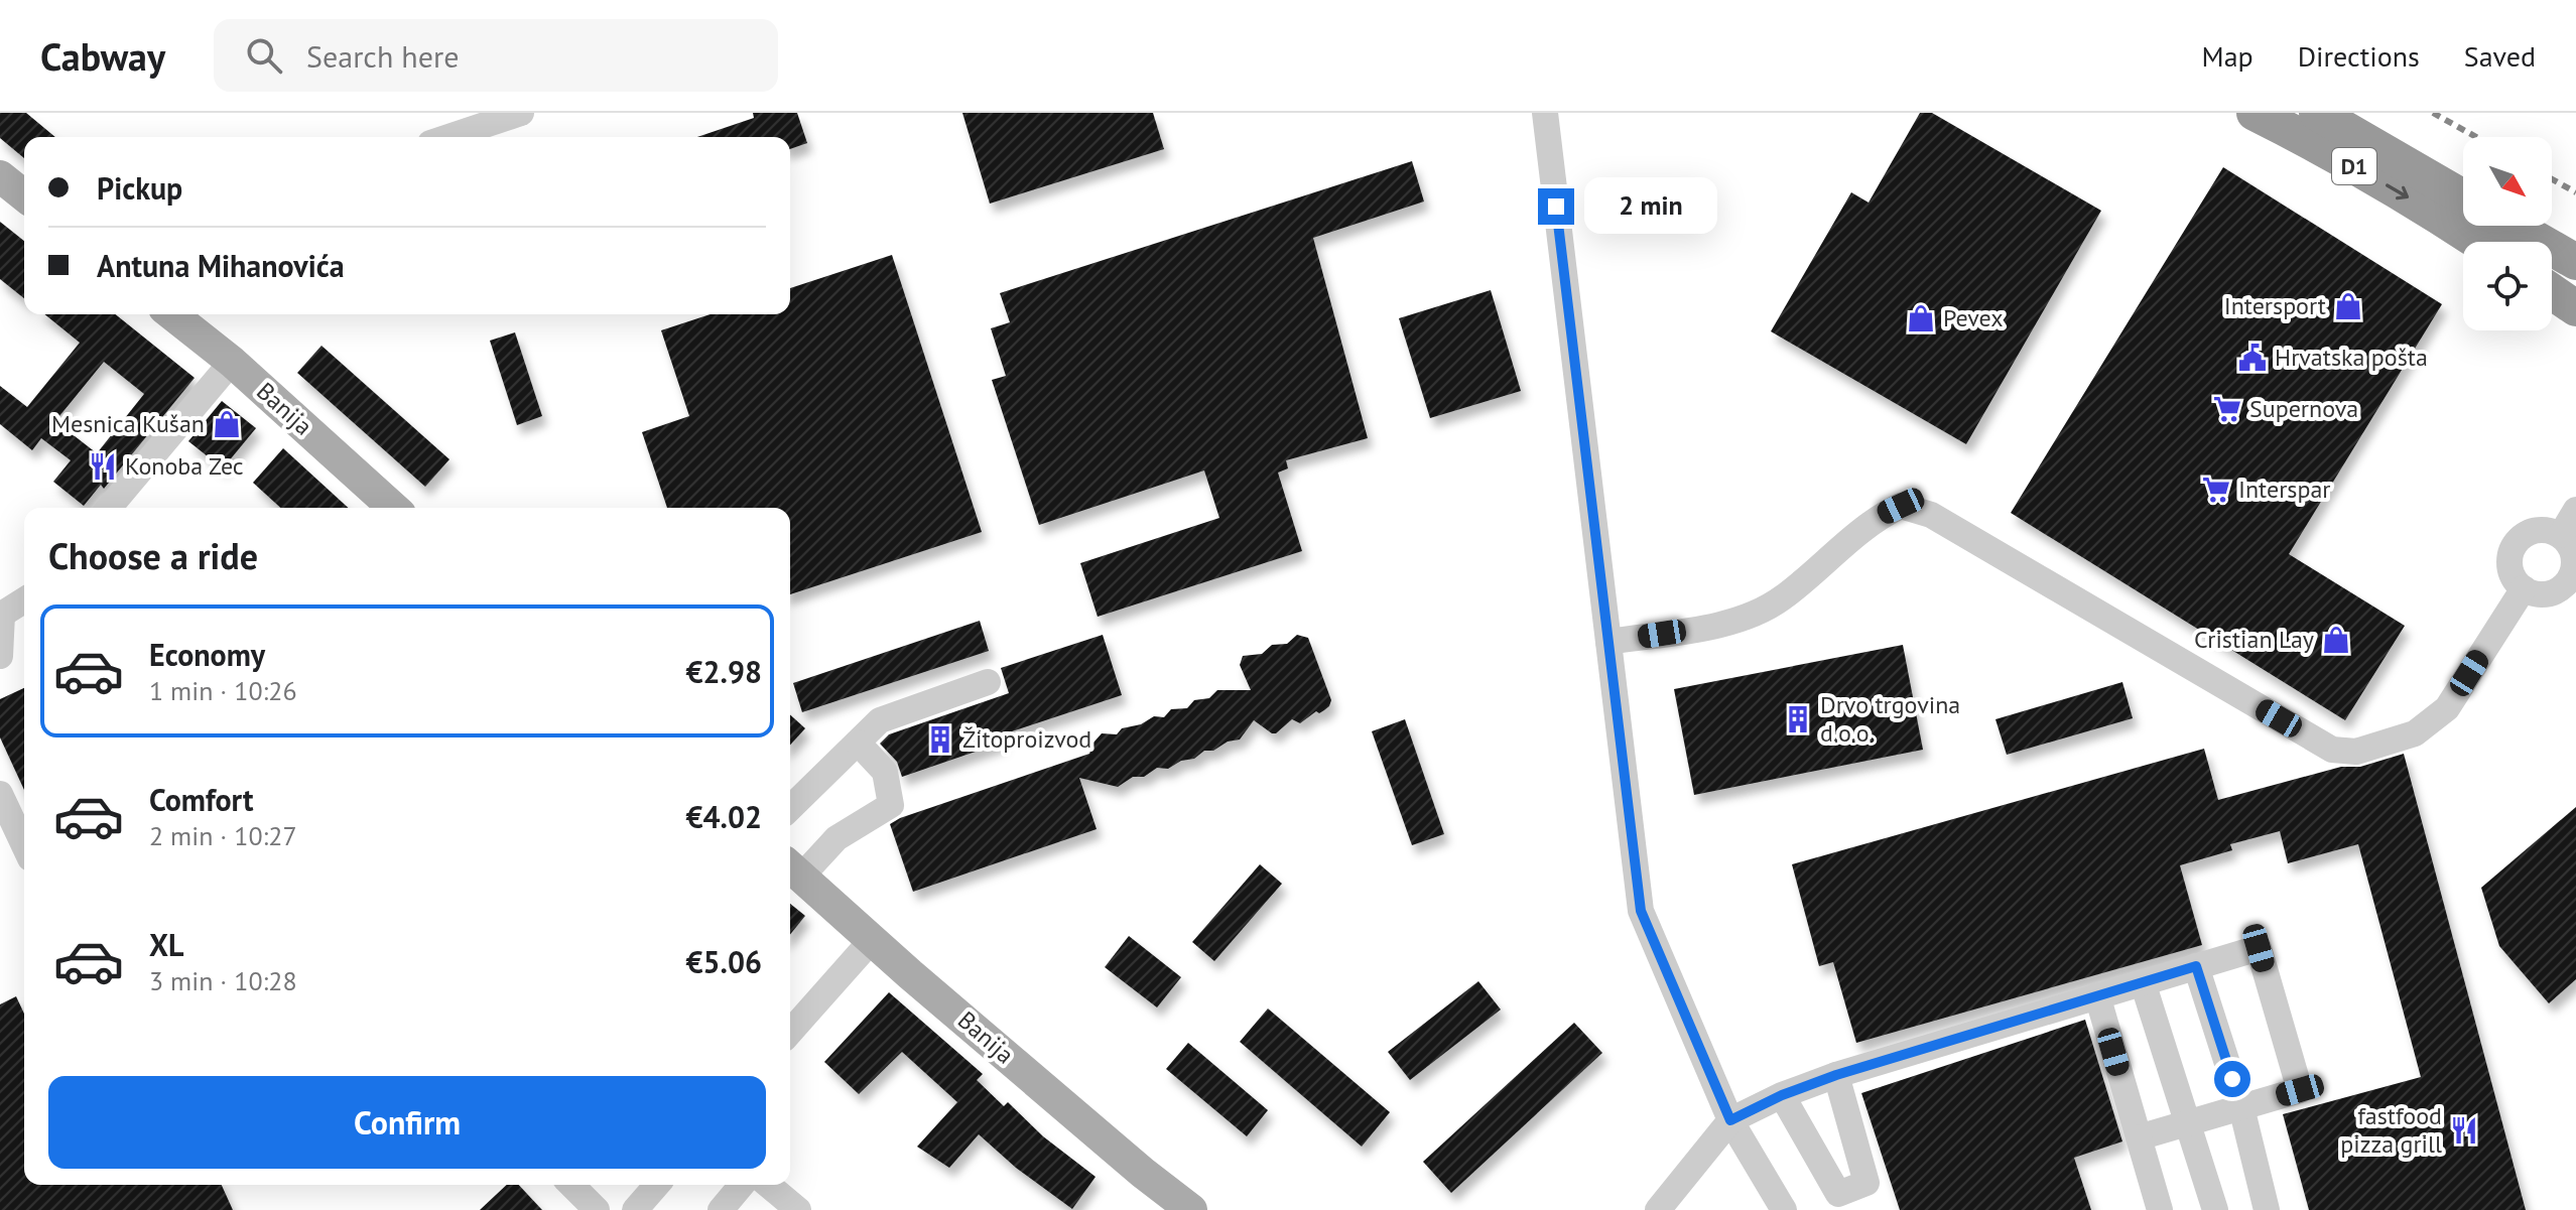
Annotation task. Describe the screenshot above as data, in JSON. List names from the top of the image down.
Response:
{
  "streets": {
    "highway": ["D1"],
    "main road": ["Banija"]
  },
  "places": {
    "shop": [
      "Intersport",
      "Pevex",
      "Mesnica Kušan",
      "Cristian Lay"
    ],
    "public building": ["Hrvatska pošta"],
    "supermarket": ["Supernova", "Interspar"],
    "restaurant": ["Konoba Zec", "fastfood pizza grill"],
    "building": ["Drvo trgovina d.o.o.", "Žitoproizvod"]
  },
  "north": "bottom right",
  "page": {
    "header": "Cabway",
    "search": "Search here",
    "nav": ["Map", "Directions", "Saved"],
    "banner": ["Pickup", "Antuna Mihanovića"],
    "bubble": "2 min",
    "heading": "Choose a ride",
    "list": [
      {
        "name": "Economy",
        "note": "1 min · 10:26",
        "value": "€2.98"
      },
      {
        "name": "Comfort",
        "note": "2 min · 10:27",
        "value": "€4.02"
      },
      {
        "name": "XL",
        "note": "3 min · 10:28",
        "value": "€5.06"
      }
    ],
    "buttons": "Confirm"
  }
}
